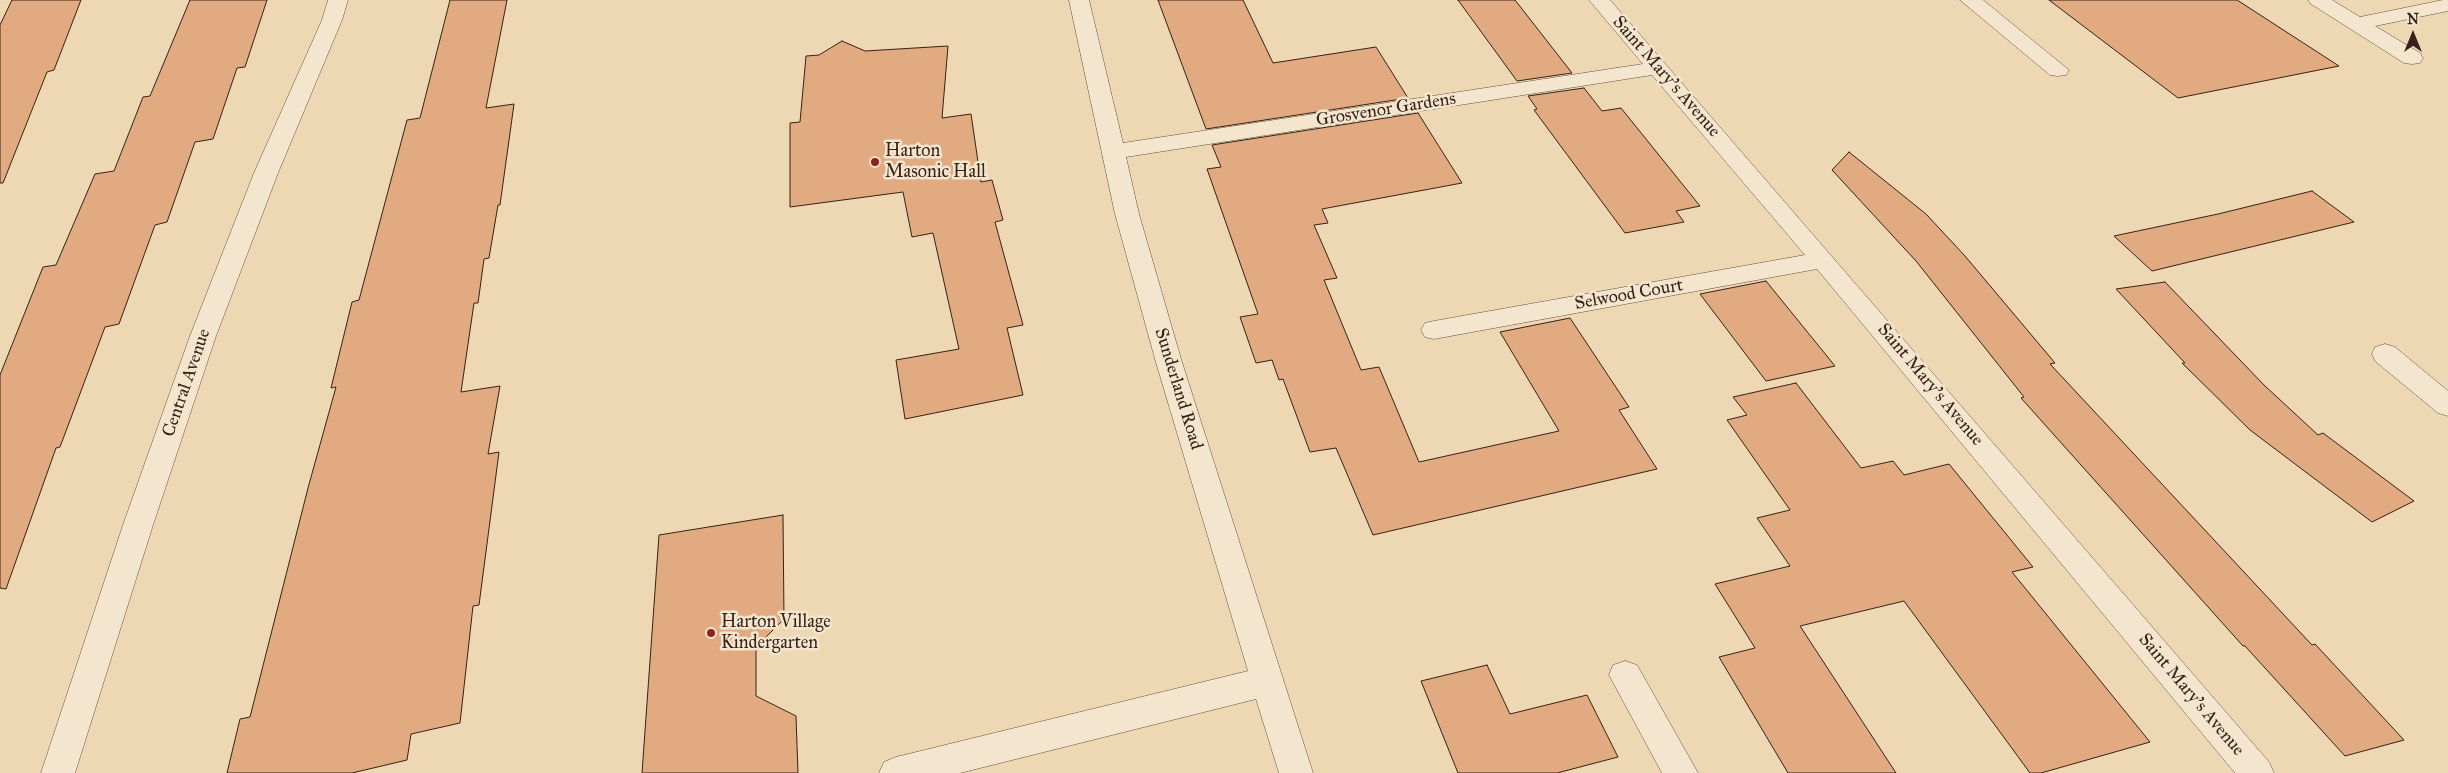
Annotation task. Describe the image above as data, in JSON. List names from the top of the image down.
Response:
{
  "streets": {
    "street": [
      "Saint Mary's Avenue",
      "Grosvenor Gardens",
      "Selwood Court",
      "Central Avenue",
      "Sunderland Road"
    ]
  },
  "crossings": [
    ["Saint Mary's Avenue", "Grosvenor Gardens"],
    ["Saint Mary's Avenue", "Selwood Court"],
    ["Grosvenor Gardens", "Sunderland Road"]
  ],
  "places": ["Harton Masonic Hall", "Harton Village Kindergarten"],
  "north": "top"
}
